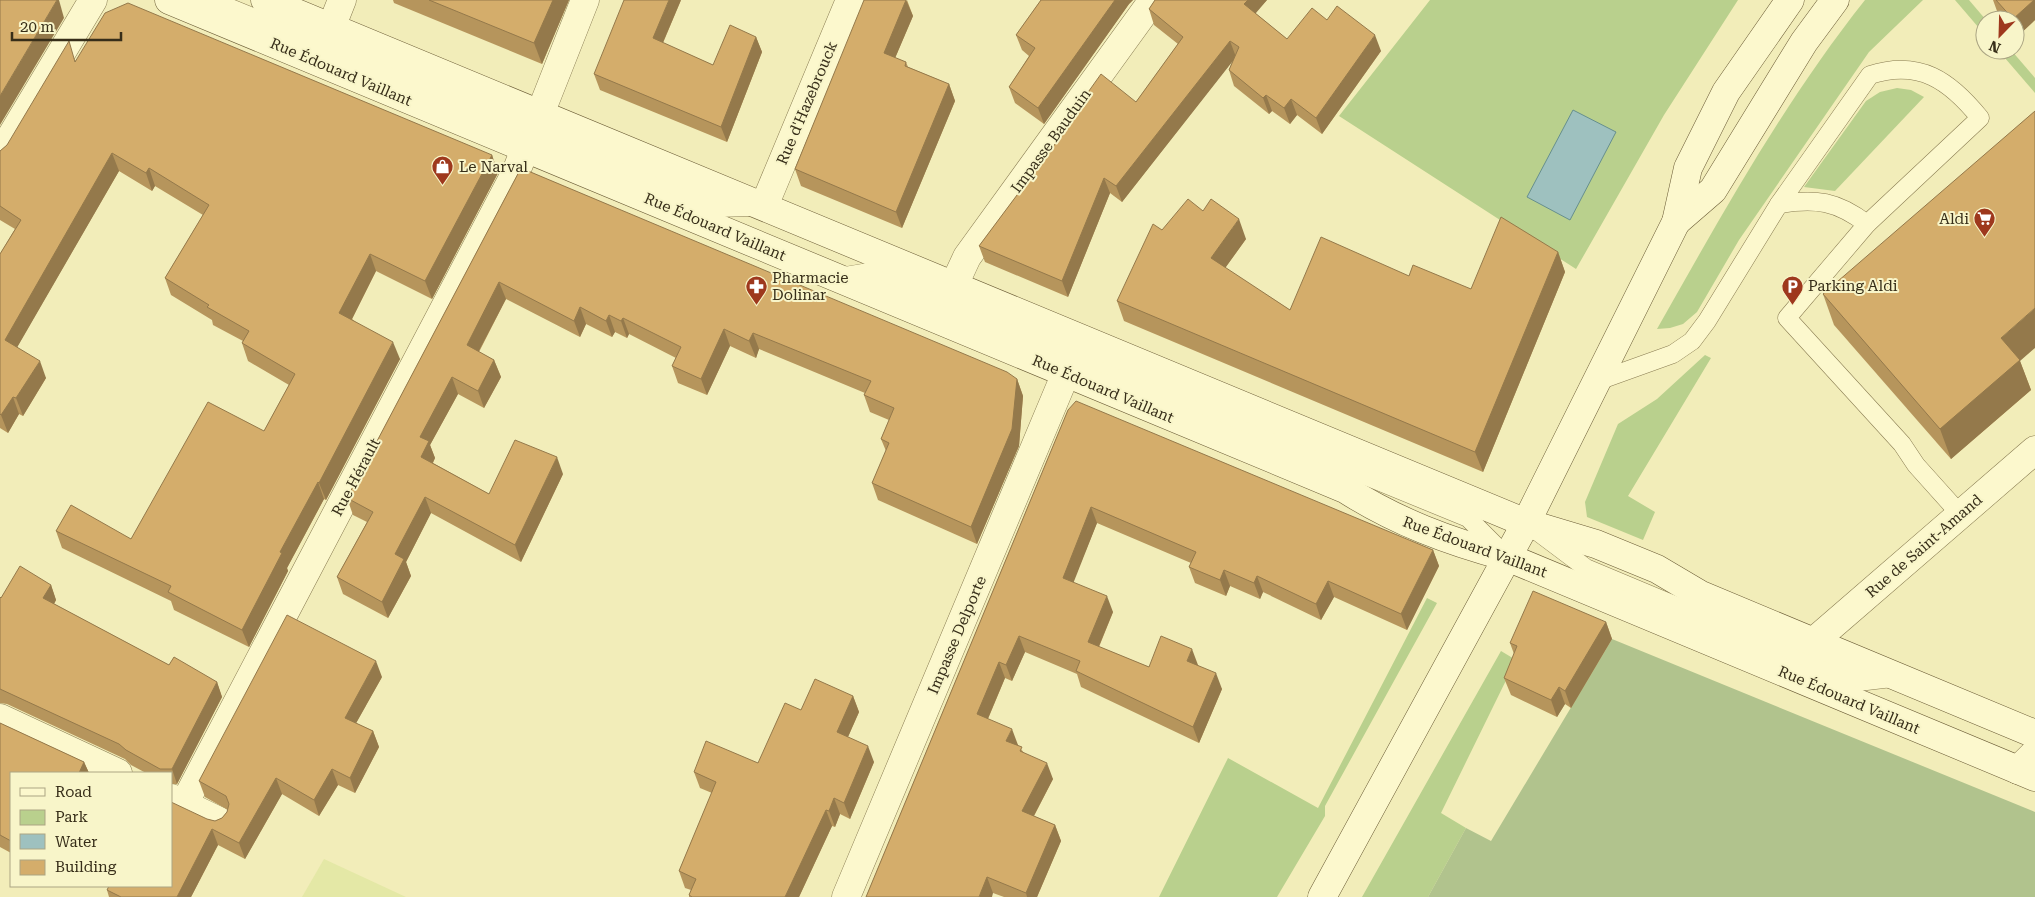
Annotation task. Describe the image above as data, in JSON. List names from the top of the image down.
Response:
{
  "streets": {
    "main road": [
      "Rue Édouard Vaillant",
      "Rue d'Hazebrouck",
      "Impasse Bauduin",
      "Rue Hérault",
      "Rue de Saint-Amand",
      "Impasse Delporte"
    ]
  },
  "crossings": [
    ["Rue Édouard Vaillant", "Rue Hérault"],
    ["Rue Édouard Vaillant", "Impasse Delporte"]
  ],
  "places": {
    "shop": ["Le Narval"],
    "supermarket": ["Aldi"],
    "parking": ["Parking Aldi"],
    "pharmacy": ["Pharmacie Dolinar"]
  },
  "legend": [
    "Road",
    "Park",
    "Water",
    "Building"
  ],
  "scale_bar": "20 m",
  "north": "bottom left"
}
